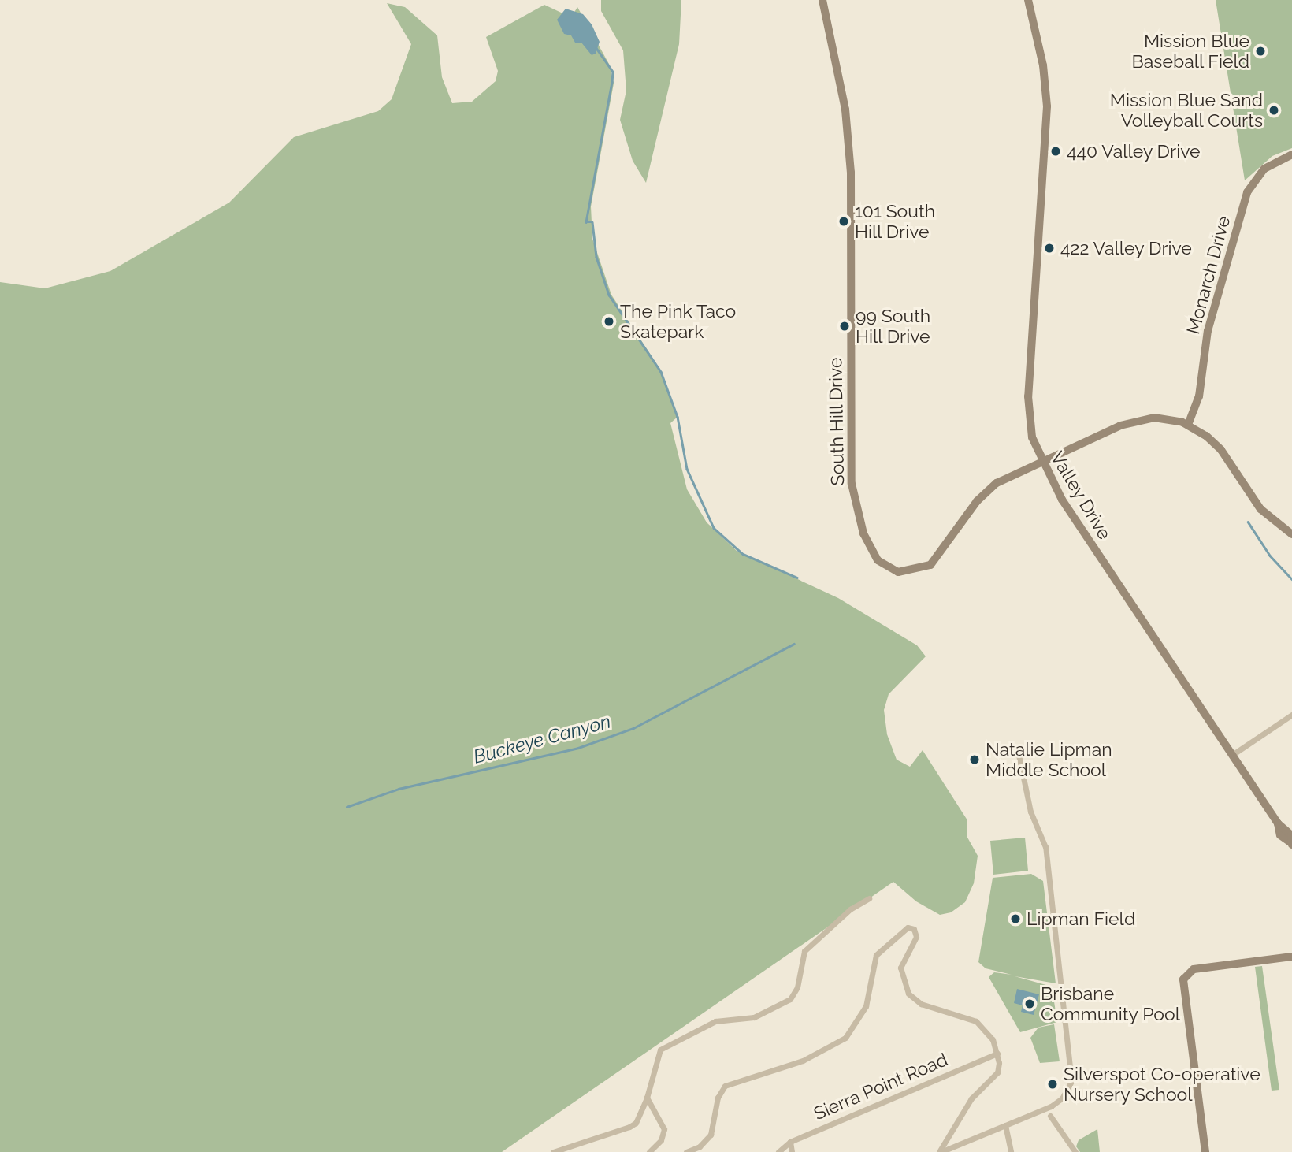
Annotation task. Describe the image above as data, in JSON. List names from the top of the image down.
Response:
{
  "streets": {
    "street": [
      "Monarch Drive",
      "South Hill Drive",
      "Valley Drive",
      "Sierra Point Road"
    ]
  },
  "crossings": [
    ["Monarch Drive", "South Hill Drive"],
    ["South Hill Drive", "Valley Drive"]
  ],
  "water": ["Buckeye Canyon"],
  "places": [
    "Mission Blue Baseball Field",
    "Mission Blue Sand Volleyball Courts",
    "440 Valley Drive",
    "101 South Hill Drive",
    "422 Valley Drive",
    "The Pink Taco Skatepark",
    "99 South Hill Drive",
    "Natalie Lipman Middle School",
    "Lipman Field",
    "Brisbane Community Pool",
    "Silverspot Co-operative Nursery School"
  ]
}
